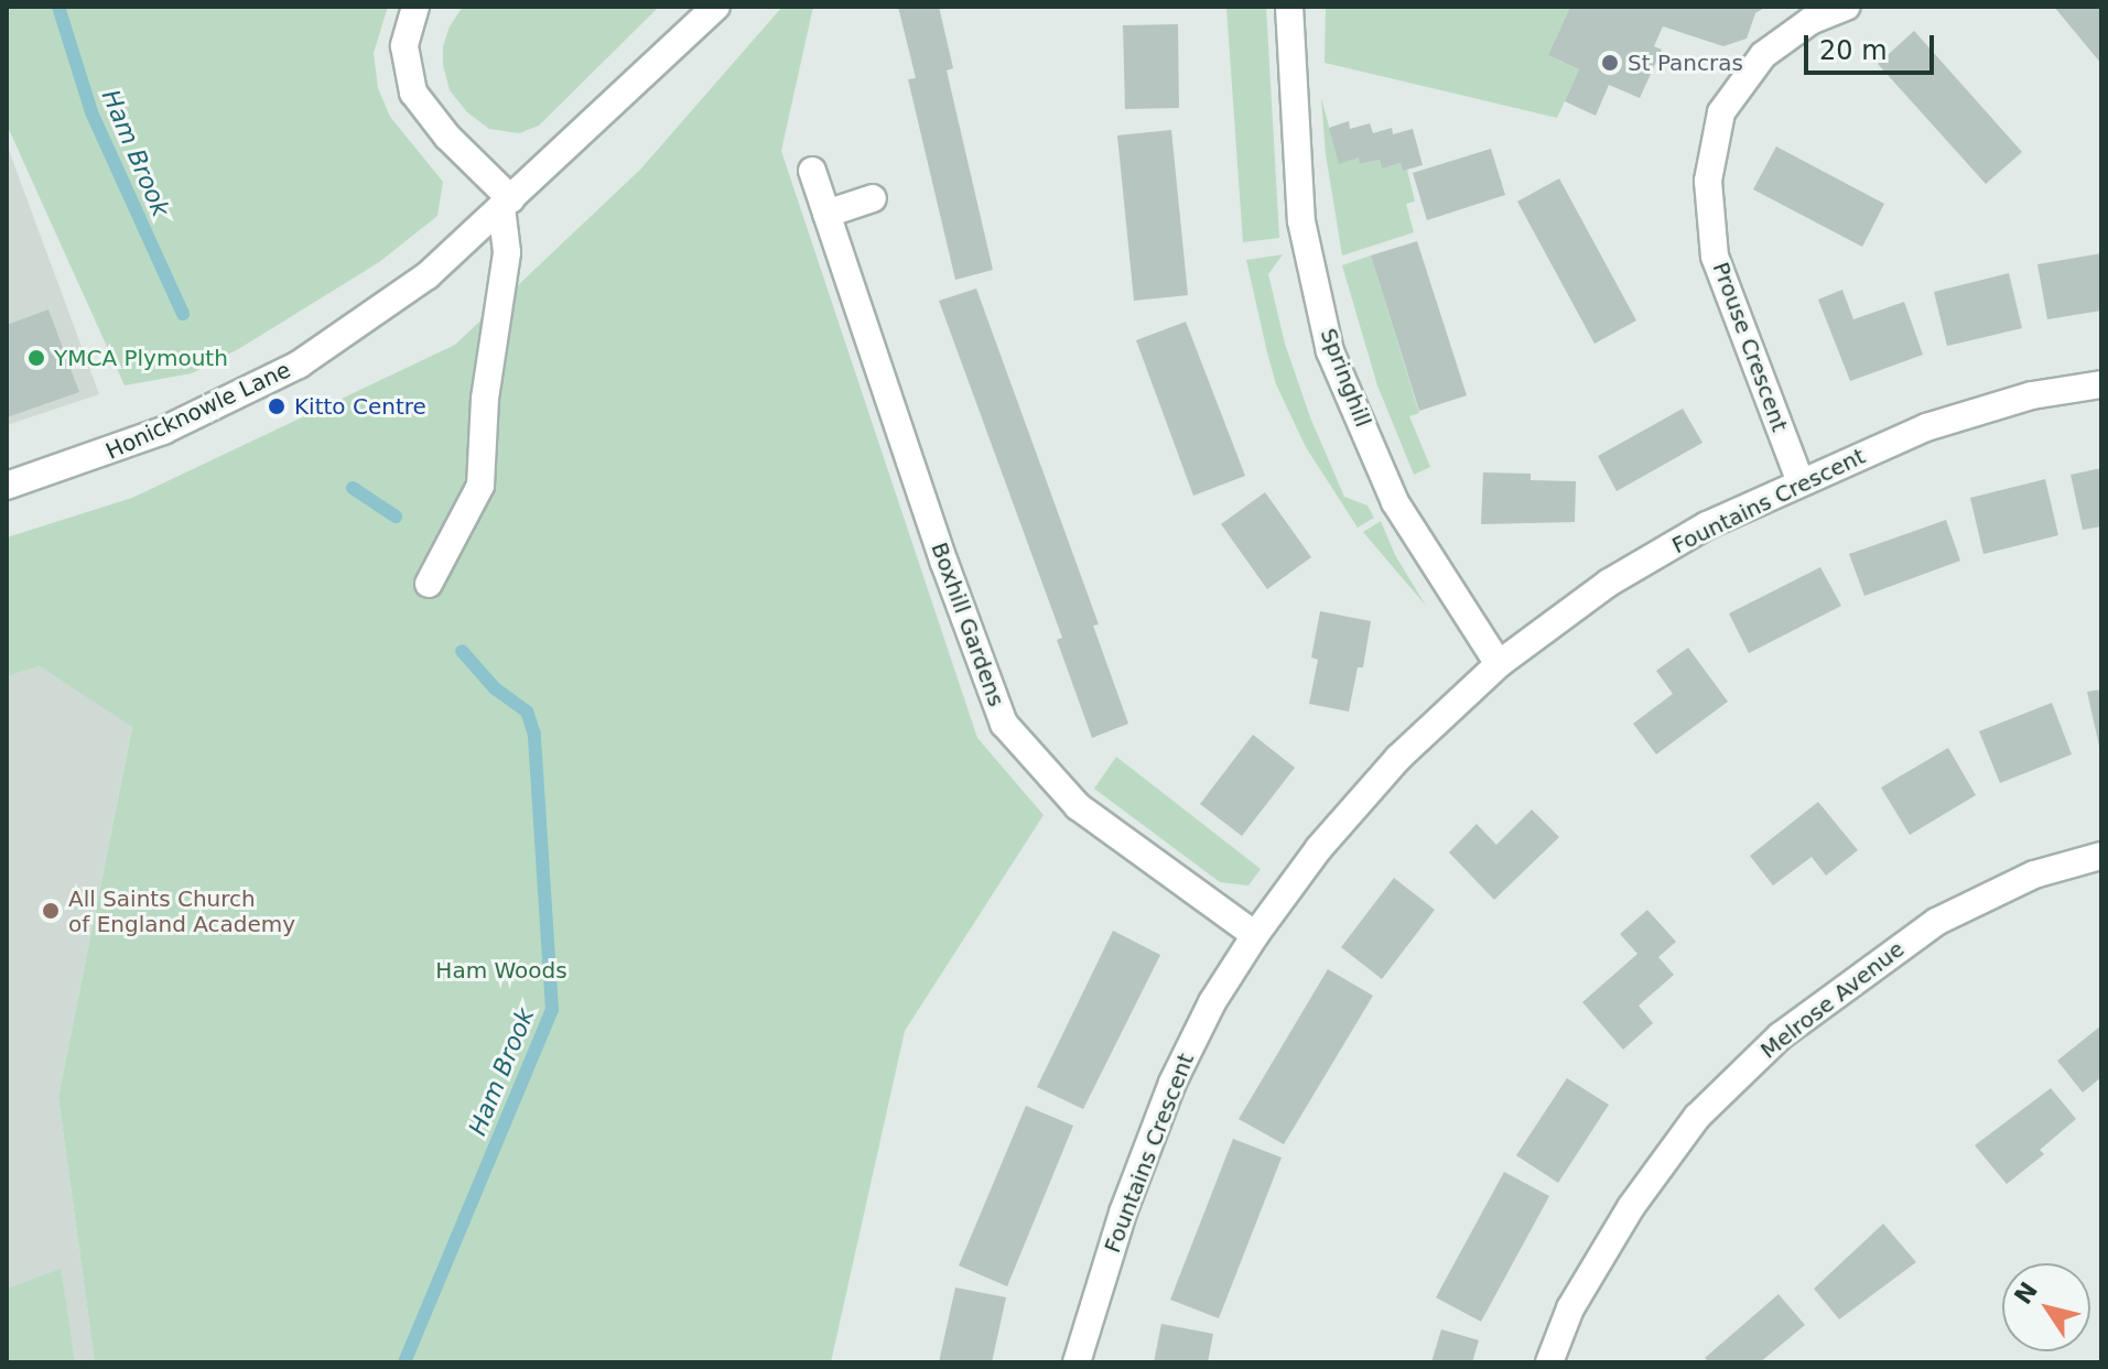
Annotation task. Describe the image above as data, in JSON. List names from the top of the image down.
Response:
{
  "streets": {
    "street": [
      "Prouse Crescent",
      "Springhill",
      "Honicknowle Lane",
      "Fountains Crescent",
      "Boxhill Gardens",
      "Melrose Avenue"
    ]
  },
  "crossings": [
    ["Prouse Crescent", "Fountains Crescent"],
    ["Springhill", "Fountains Crescent"],
    ["Fountains Crescent", "Boxhill Gardens"]
  ],
  "water": ["Ham Brook"],
  "parks": ["Ham Woods"],
  "places": [
    "St Pancras",
    "YMCA Plymouth",
    "Kitto Centre",
    "All Saints Church of England Academy"
  ],
  "scale_bar": "20 m",
  "north": "top left"
}
